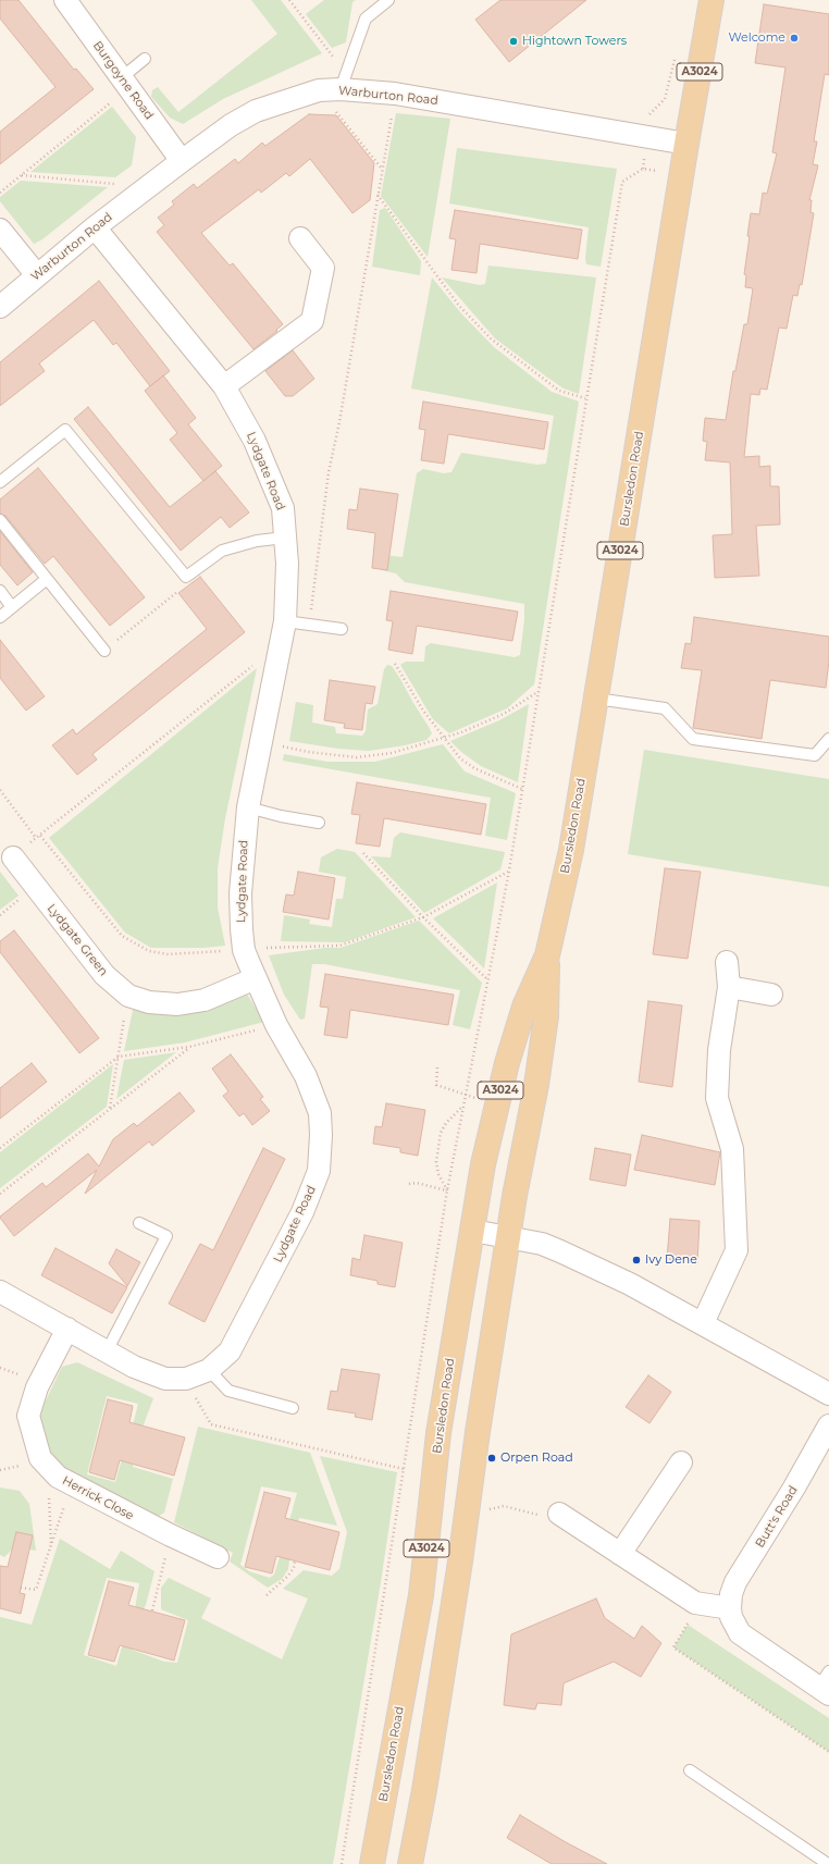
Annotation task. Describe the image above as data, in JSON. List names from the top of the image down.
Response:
{
  "streets": {
    "main road": ["A3024", "Bursledon Road"],
    "street": [
      "Burgoyne Road",
      "Warburton Road",
      "Lydgate Road",
      "Lydgate Green",
      "Herrick Close",
      "Butt's Road"
    ]
  },
  "crossings": [
    ["Burgoyne Road", "Warburton Road"],
    ["Warburton Road", "Lydgate Road"],
    ["Warburton Road", "Bursledon Road"],
    ["Lydgate Road", "Lydgate Green"],
    ["Lydgate Road", "Herrick Close"]
  ],
  "places": [
    "Welcome",
    "Hightown Towers",
    "Ivy Dene",
    "Orpen Road"
  ]
}
